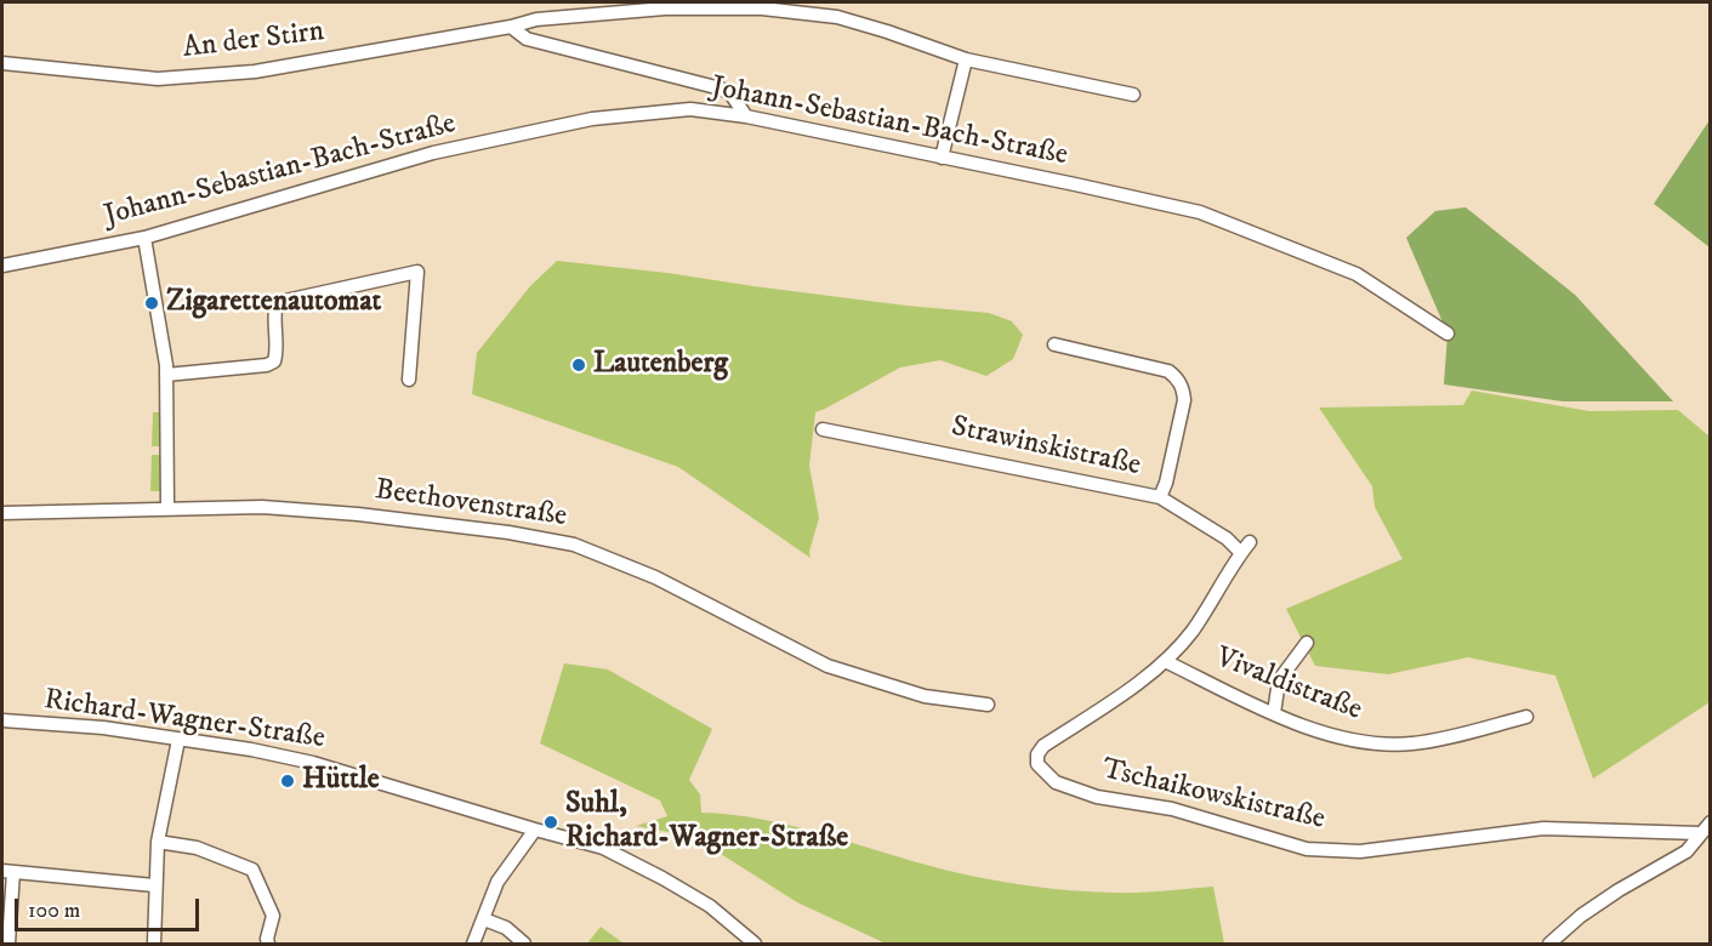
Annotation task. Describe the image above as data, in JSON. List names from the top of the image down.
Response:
{
  "streets": {
    "street": [
      "An der Stirn",
      "Johann-Sebastian-Bach-Straße",
      "Strawinskistraße",
      "Beethovenstraße",
      "Vivaldistraße",
      "Richard-Wagner-Straße",
      "Tschaikowskistraße"
    ]
  },
  "crossings": [
    ["Strawinskistraße", "Tschaikowskistraße"],
    ["Vivaldistraße", "Tschaikowskistraße"]
  ],
  "places": [
    "Zigarettenautomat",
    "Lautenberg",
    "Hüttle",
    "Suhl, Richard-Wagner-Straße"
  ],
  "scale_bar": "100 m"
}
